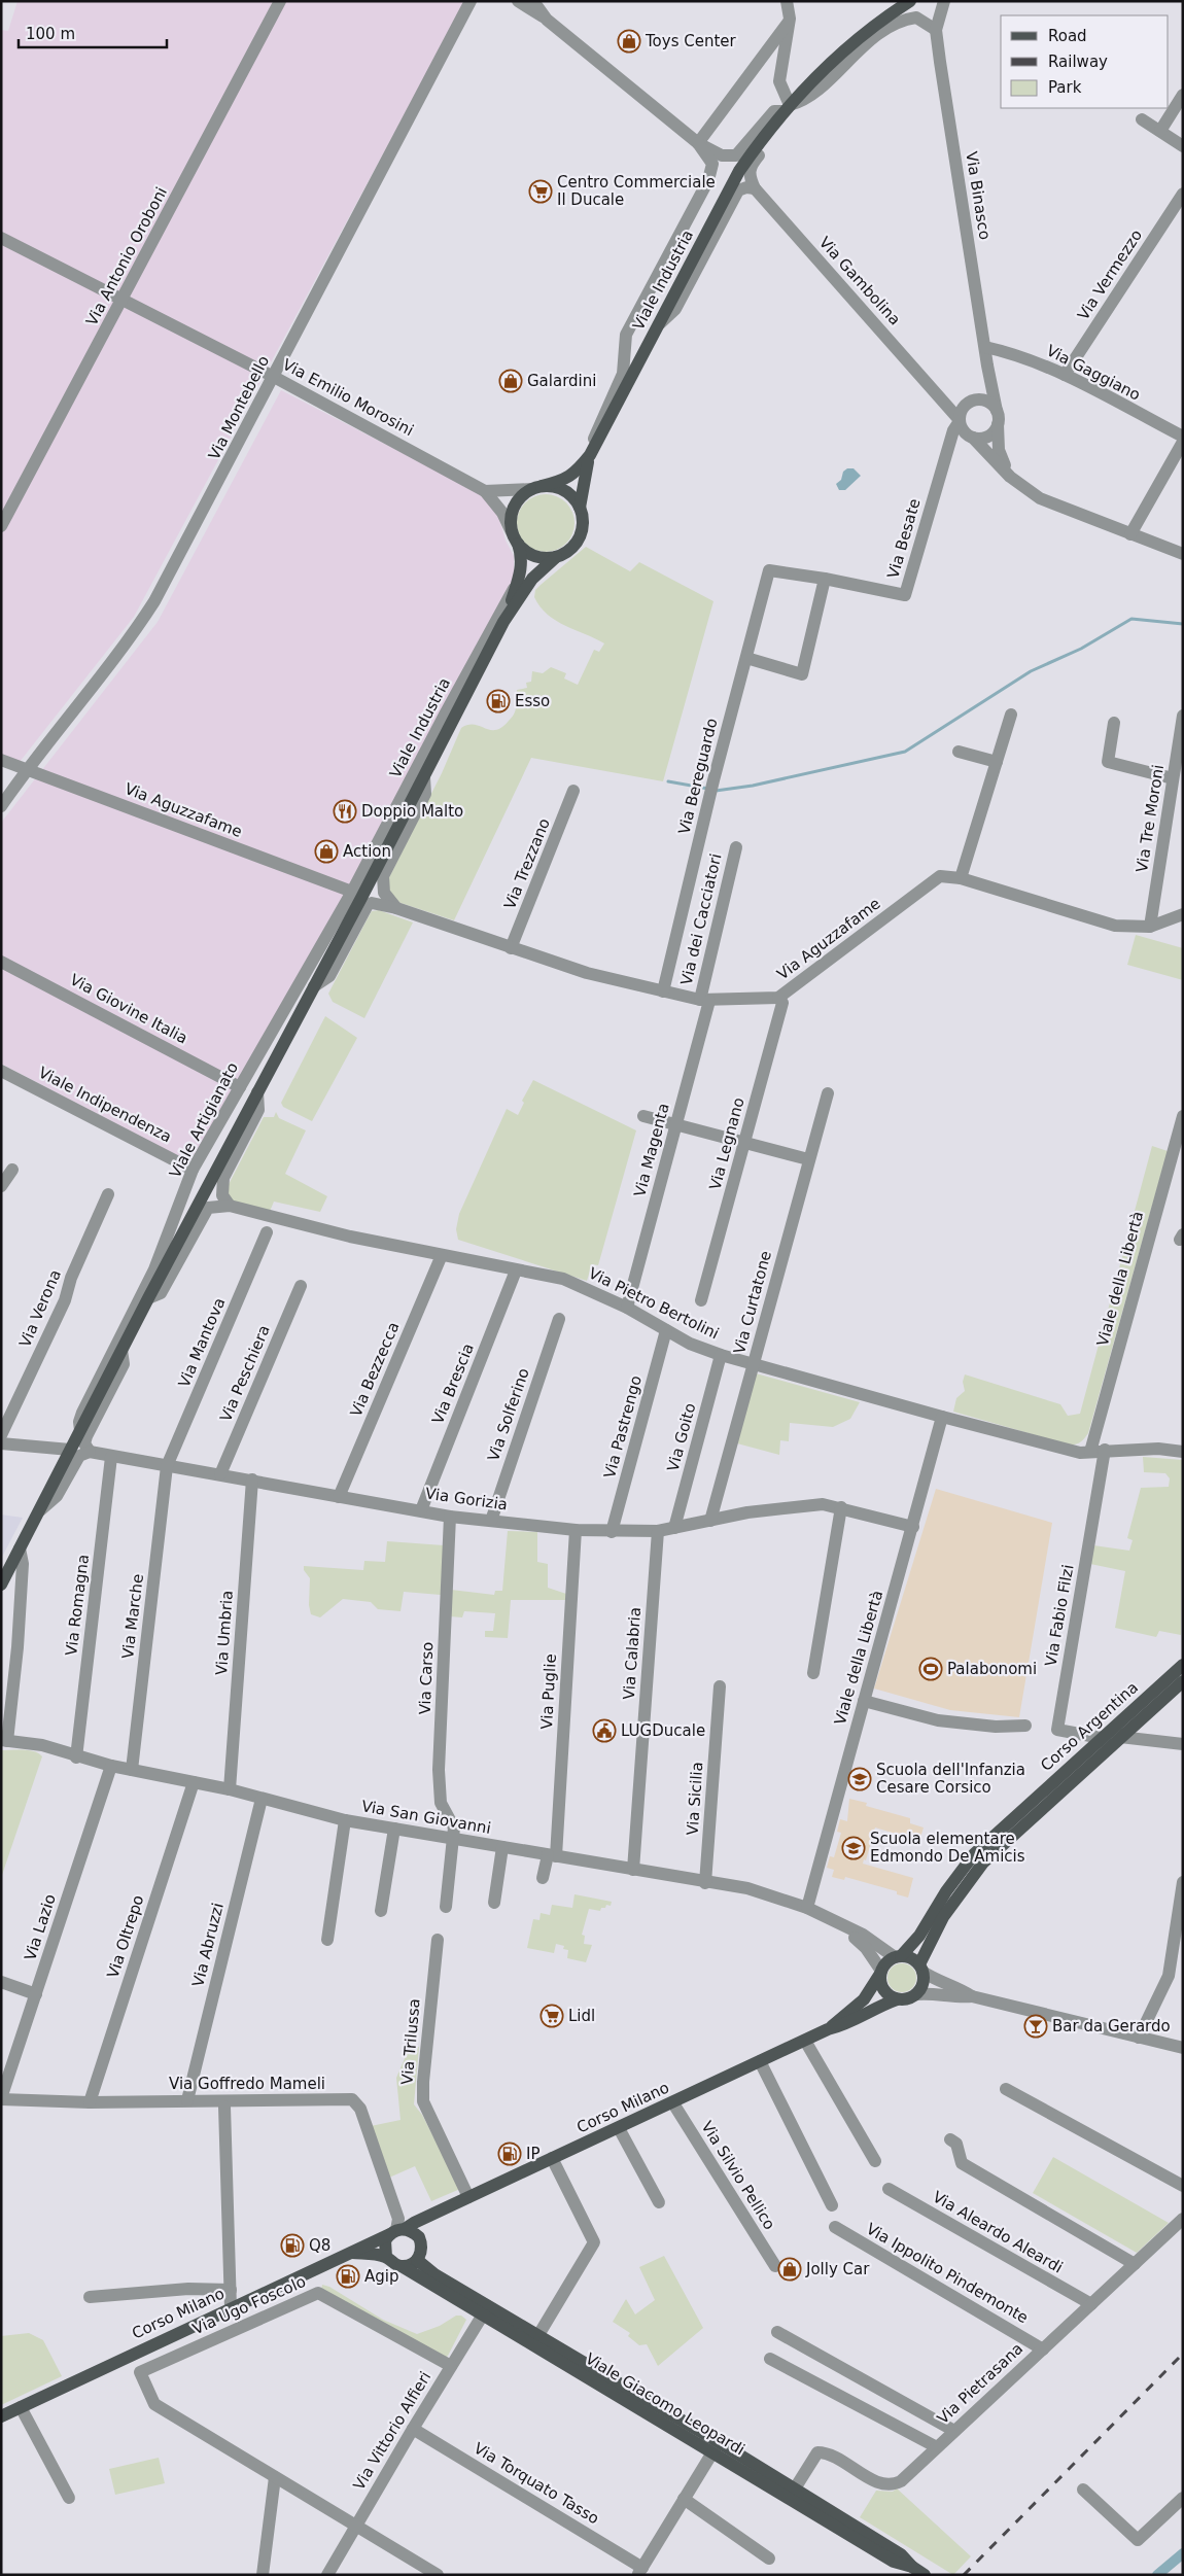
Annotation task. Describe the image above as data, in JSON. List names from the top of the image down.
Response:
{
  "streets": {
    "main road": [
      "Viale Industria",
      "Viale Artigianato",
      "Corso Argentina",
      "Corso Milano",
      "Viale Giacomo Leopardi"
    ],
    "street": [
      "Via Binasco",
      "Via Antonio Oroboni",
      "Via Vermezzo",
      "Via Gambolina",
      "Via Gaggiano",
      "Via Emilio Morosini",
      "Via Montebello",
      "Via Besate",
      "Via Bereguardo",
      "Via Aguzzafame",
      "Via Tre Moroni",
      "Via Trezzano",
      "Via dei Cacciatori",
      "Via Giovine Italia",
      "Viale Indipendenza",
      "Via Legnano",
      "Via Magenta",
      "Viale della Libertà",
      "Via Curtatone",
      "Via Pietro Bertolini",
      "Via Verona",
      "Via Mantova",
      "Via Bezzecca",
      "Via Peschiera",
      "Via Brescia",
      "Via Solferino",
      "Via Pastrengo",
      "Via Goito",
      "Via Gorizia",
      "Via Romagna",
      "Via Fabio Filzi",
      "Via Marche",
      "Via Umbria",
      "Via Calabria",
      "Via Carso",
      "Via Puglie",
      "Via Sicilia",
      "Via San Giovanni",
      "Via Lazio",
      "Via Oltrepo",
      "Via Abruzzi",
      "Via Trilussa",
      "Via Goffredo Mameli",
      "Via Silvio Pellico",
      "Via Aleardo Aleardi",
      "Via Ippolito Pindemonte",
      "Via Ugo Foscolo",
      "Via Pietrasana",
      "Via Vittorio Alfieri",
      "Via Torquato Tasso"
    ]
  },
  "crossings": [
    ["Via Binasco", "Via Gambolina"],
    ["Via Binasco", "Via Gaggiano"],
    ["Via Binasco", "Via Besate"],
    ["Via Antonio Oroboni", "Via Emilio Morosini"],
    ["Via Vermezzo", "Via Gaggiano"],
    ["Viale Industria", "Via Emilio Morosini"],
    ["Viale Industria", "Via Aguzzafame"],
    ["Viale Industria", "Viale Artigianato"],
    ["Via Gambolina", "Via Besate"],
    ["Via Emilio Morosini", "Via Montebello"],
    ["Via Montebello", "Via Aguzzafame"],
    ["Via Besate", "Via Bereguardo"],
    ["Via Bereguardo", "Via Aguzzafame"],
    ["Via Aguzzafame", "Via Tre Moroni"],
    ["Via Aguzzafame", "Via Trezzano"],
    ["Via Aguzzafame", "Via dei Cacciatori"],
    ["Via Aguzzafame", "Viale Artigianato"],
    ["Via Aguzzafame", "Via Legnano"],
    ["Via Aguzzafame", "Via Magenta"],
    ["Via dei Cacciatori", "Via Magenta"],
    ["Via Giovine Italia", "Viale Artigianato"],
    ["Viale Indipendenza", "Viale Artigianato"],
    ["Via Magenta", "Via Pietro Bertolini"],
    ["Viale della Libertà", "Via Pietro Bertolini"],
    ["Viale della Libertà", "Via Gorizia"],
    ["Viale della Libertà", "Via San Giovanni"],
    ["Via Curtatone", "Via Pietro Bertolini"],
    ["Via Curtatone", "Via Gorizia"],
    ["Via Pietro Bertolini", "Via Bezzecca"],
    ["Via Pietro Bertolini", "Via Brescia"],
    ["Via Pietro Bertolini", "Via Pastrengo"],
    ["Via Pietro Bertolini", "Via Goito"],
    ["Via Pietro Bertolini", "Via Fabio Filzi"],
    ["Via Mantova", "Via Gorizia"],
    ["Via Mantova", "Via Marche"],
    ["Via Bezzecca", "Via Gorizia"],
    ["Via Peschiera", "Via Gorizia"],
    ["Via Brescia", "Via Gorizia"],
    ["Via Solferino", "Via Gorizia"],
    ["Via Pastrengo", "Via Gorizia"],
    ["Via Goito", "Via Gorizia"],
    ["Via Gorizia", "Via Romagna"],
    ["Via Gorizia", "Via Marche"],
    ["Via Gorizia", "Via Umbria"],
    ["Via Gorizia", "Via Calabria"],
    ["Via Gorizia", "Via Carso"],
    ["Via Gorizia", "Via Puglie"],
    ["Via Romagna", "Via San Giovanni"],
    ["Via Fabio Filzi", "Corso Argentina"],
    ["Via Marche", "Via San Giovanni"],
    ["Via Umbria", "Via San Giovanni"],
    ["Via Calabria", "Via San Giovanni"],
    ["Via Carso", "Via San Giovanni"],
    ["Via Puglie", "Via San Giovanni"],
    ["Corso Argentina", "Via San Giovanni"],
    ["Corso Argentina", "Corso Milano"],
    ["Via Sicilia", "Via San Giovanni"],
    ["Via San Giovanni", "Via Lazio"],
    ["Via San Giovanni", "Via Oltrepo"],
    ["Via San Giovanni", "Via Abruzzi"],
    ["Via San Giovanni", "Corso Milano"],
    ["Via Lazio", "Via Goffredo Mameli"],
    ["Via Oltrepo", "Via Goffredo Mameli"],
    ["Via Abruzzi", "Via Goffredo Mameli"],
    ["Via Trilussa", "Corso Milano"],
    ["Via Goffredo Mameli", "Corso Milano"],
    ["Via Goffredo Mameli", "Viale Giacomo Leopardi"],
    ["Corso Milano", "Via Silvio Pellico"],
    ["Corso Milano", "Viale Giacomo Leopardi"],
    ["Via Aleardo Aleardi", "Via Pietrasana"],
    ["Via Ippolito Pindemonte", "Via Pietrasana"],
    ["Via Ugo Foscolo", "Via Vittorio Alfieri"],
    ["Via Pietrasana", "Viale Giacomo Leopardi"],
    ["Viale Giacomo Leopardi", "Via Vittorio Alfieri"],
    ["Via Vittorio Alfieri", "Via Torquato Tasso"]
  ],
  "places": {
    "shop": [
      "Toys Center",
      "Galardini",
      "Action",
      "Jolly Car"
    ],
    "supermarket": ["Centro Commerciale Il Ducale", "Lidl"],
    "fuel station": [
      "Esso",
      "IP",
      "Q8",
      "Agip"
    ],
    "restaurant": ["Doppio Malto"],
    "sports": ["Palabonomi"],
    "public building": ["LUGDucale"],
    "school or university": ["Scuola dell'Infanzia Cesare Corsico", "Scuola elementare Edmondo De Amicis"],
    "bar": ["Bar da Gerardo"]
  },
  "legend": ["Road", "Railway", "Park"],
  "scale_bar": "100 m"
}
